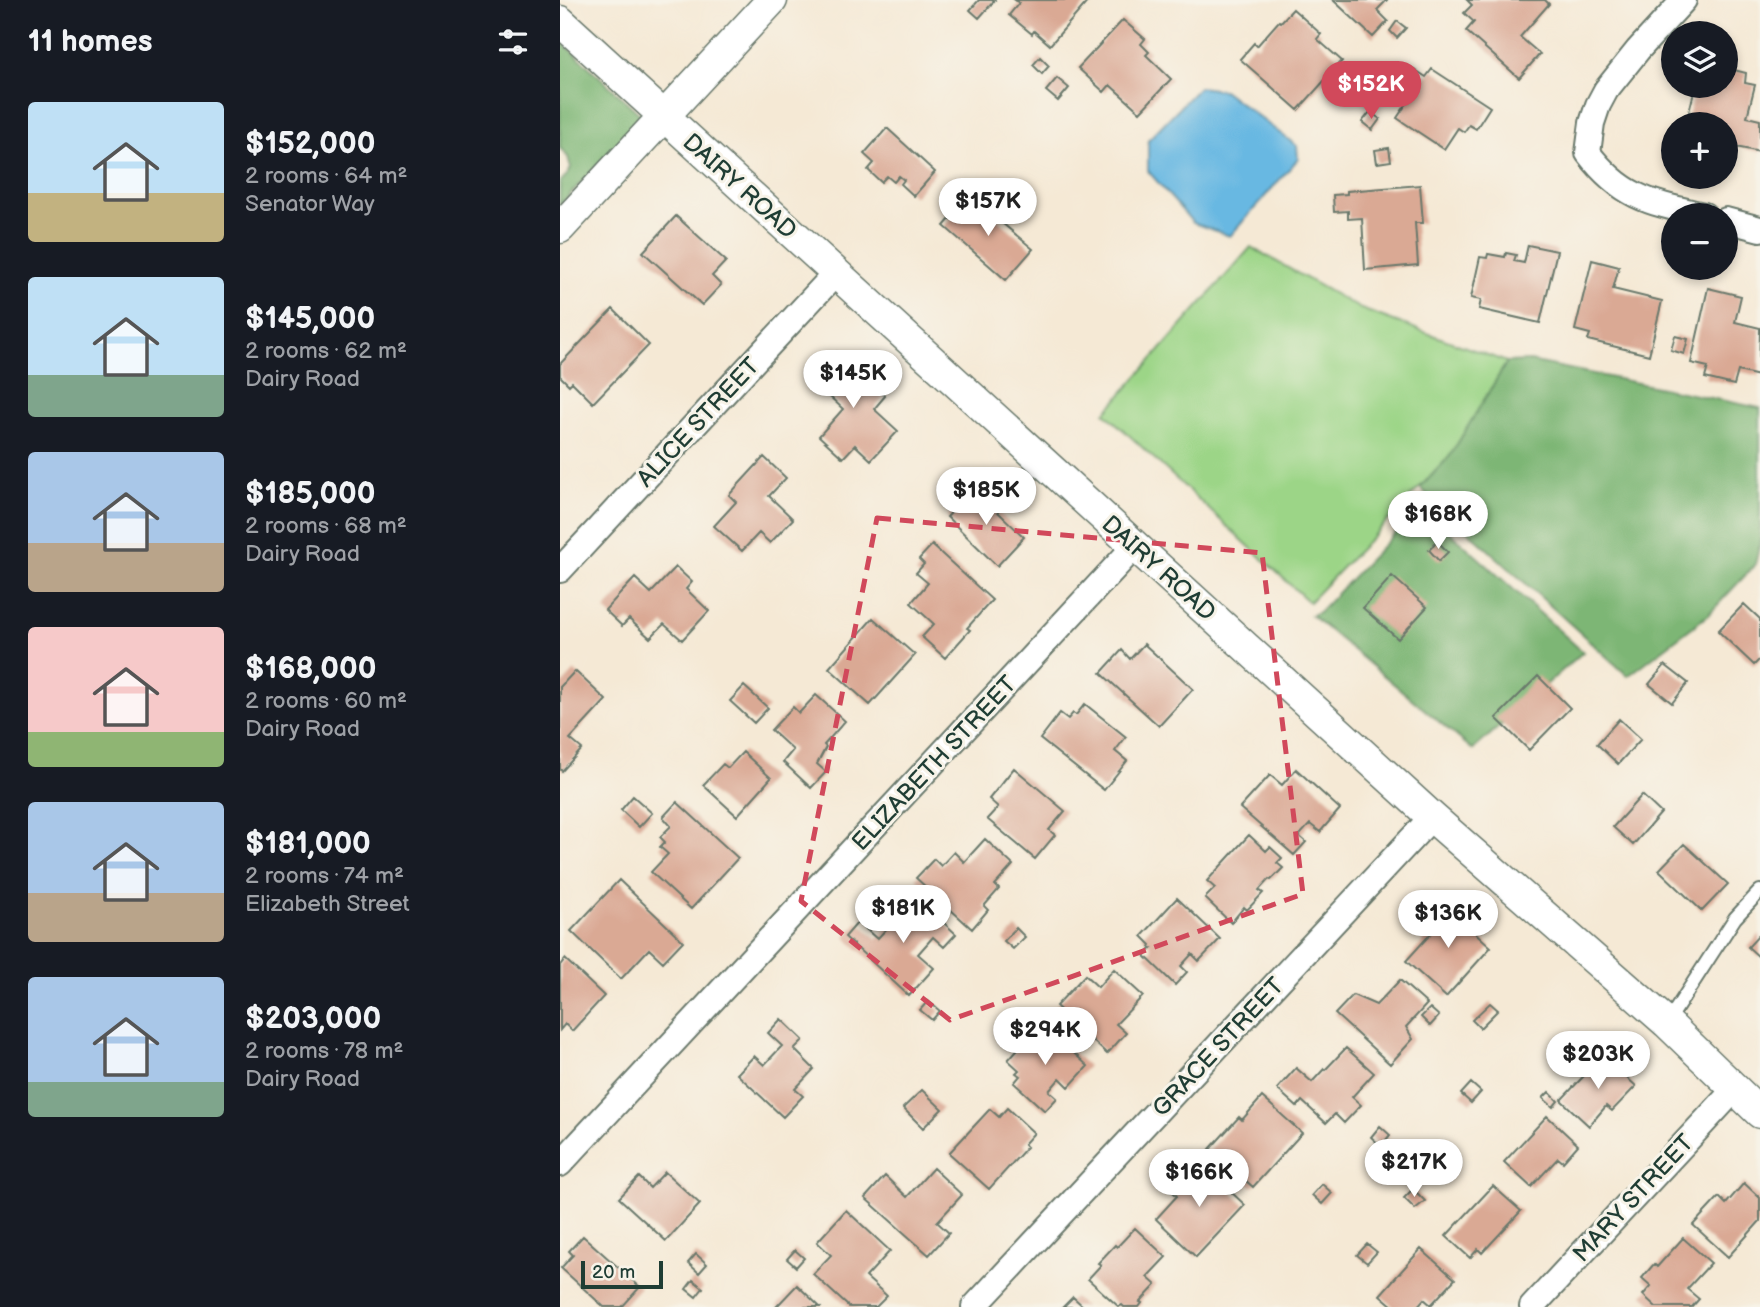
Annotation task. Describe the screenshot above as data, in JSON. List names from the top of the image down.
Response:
{
  "streets": {
    "street": [
      "DAIRY ROAD",
      "ALICE STREET",
      "ELIZABETH STREET",
      "GRACE STREET",
      "MARY STREET"
    ]
  },
  "crossings": [
    ["DAIRY ROAD", "ALICE STREET"],
    ["DAIRY ROAD", "ELIZABETH STREET"],
    ["DAIRY ROAD", "GRACE STREET"],
    ["DAIRY ROAD", "MARY STREET"]
  ],
  "scale_bar": "20 m",
  "page": {
    "heading": "11 homes",
    "map_buttons": ["+", "−"],
    "price": [
      "$152K",
      "$157K",
      "$145K",
      "$185K",
      "$168K",
      "$181K",
      "$136K",
      "$294K",
      "$203K",
      "$217K",
      "$166K"
    ],
    "list": [
      {
        "name": "$152,000",
        "note": "2 rooms · 64 m² · Senator Way"
      },
      {
        "name": "$145,000",
        "note": "2 rooms · 62 m² · Dairy Road"
      },
      {
        "name": "$185,000",
        "note": "2 rooms · 68 m² · Dairy Road"
      },
      {
        "name": "$168,000",
        "note": "2 rooms · 60 m² · Dairy Road"
      },
      {
        "name": "$181,000",
        "note": "2 rooms · 74 m² · Elizabeth Street"
      },
      {
        "name": "$203,000",
        "note": "2 rooms · 78 m² · Dairy Road"
      }
    ],
    "scale": "20 m"
  }
}
